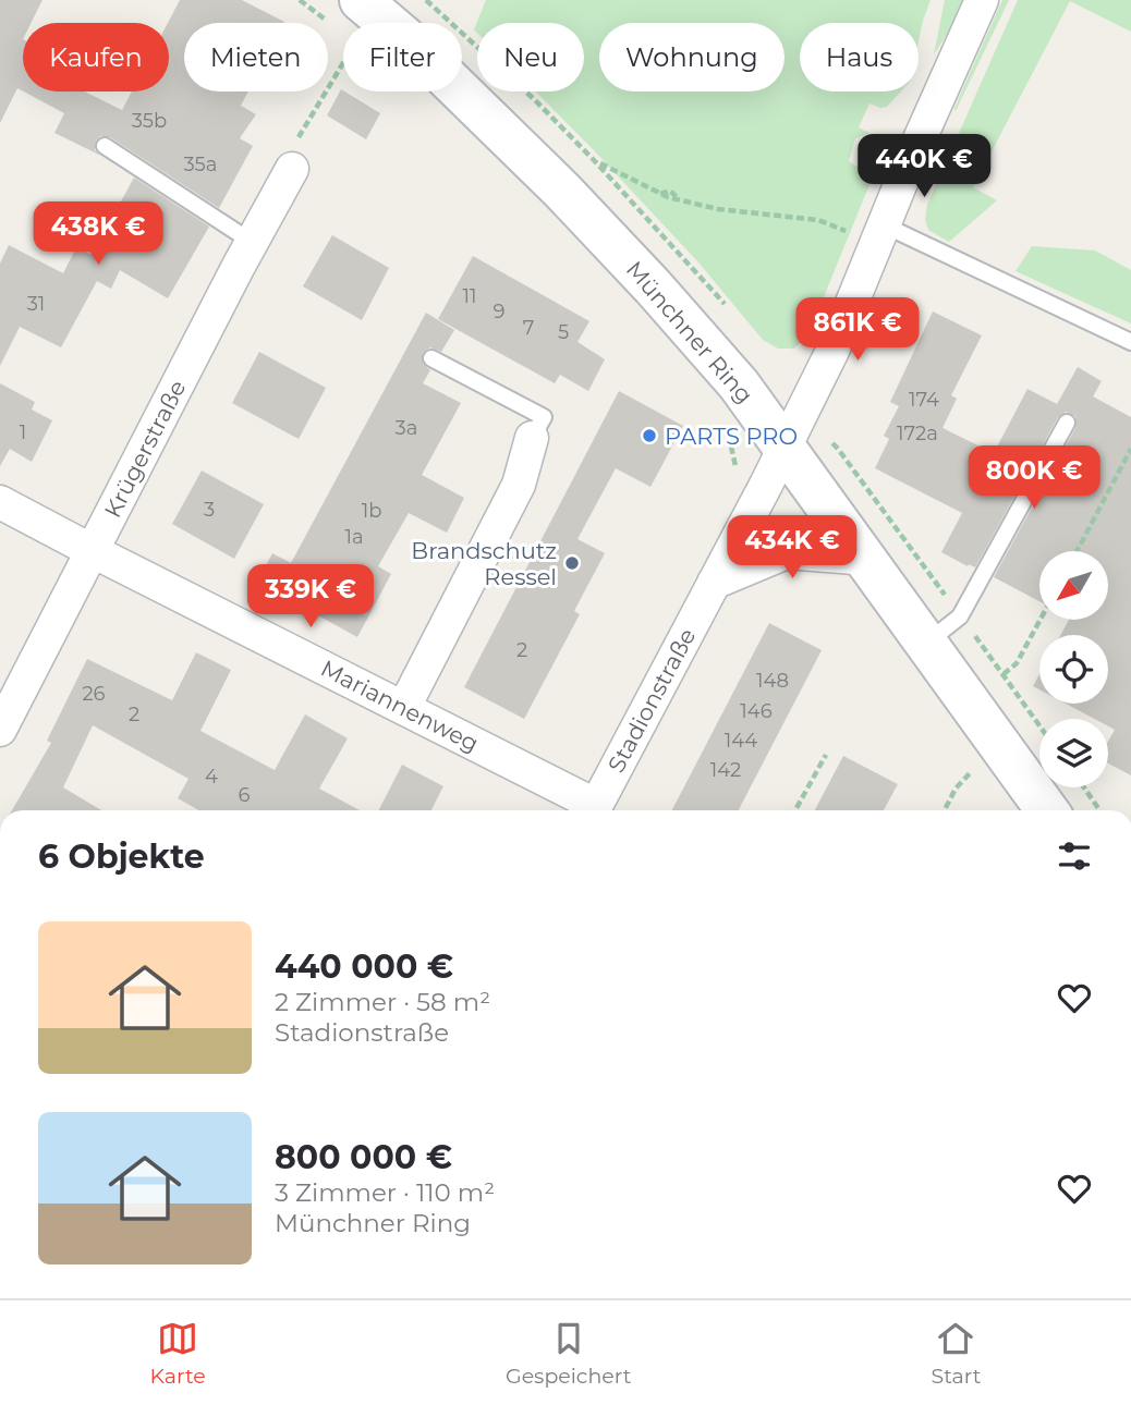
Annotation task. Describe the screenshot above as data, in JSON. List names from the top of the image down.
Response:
{
  "streets": {
    "main road": ["Münchner Ring"],
    "street": ["Krügerstraße", "Stadionstraße", "Mariannenweg"]
  },
  "crossings": [
    ["Münchner Ring", "Stadionstraße"],
    ["Krügerstraße", "Mariannenweg"]
  ],
  "places": ["PARTS PRO", "Brandschutz Ressel"],
  "house_numbers": [
    "35b",
    "35a",
    "11",
    "31",
    "9",
    "7",
    "5",
    "174",
    "3a",
    "1",
    "172a",
    "3",
    "1b",
    "1a",
    "2",
    "148",
    "26",
    "146",
    "2",
    "144",
    "142",
    "4",
    "6"
  ],
  "north": "bottom left",
  "page": {
    "chip": [
      "Kaufen",
      "Mieten",
      "Filter",
      "Neu",
      "Wohnung",
      "Haus"
    ],
    "price": [
      "440K €",
      "438K €",
      "861K €",
      "800K €",
      "434K €",
      "339K €"
    ],
    "heading": "6 Objekte",
    "list": [
      {
        "name": "440 000 €",
        "note": "2 Zimmer · 58 m² · Stadionstraße"
      },
      {
        "name": "800 000 €",
        "note": "3 Zimmer · 110 m² · Münchner Ring"
      }
    ],
    "tabs": ["Karte", "Gespeichert", "Start"]
  }
}
